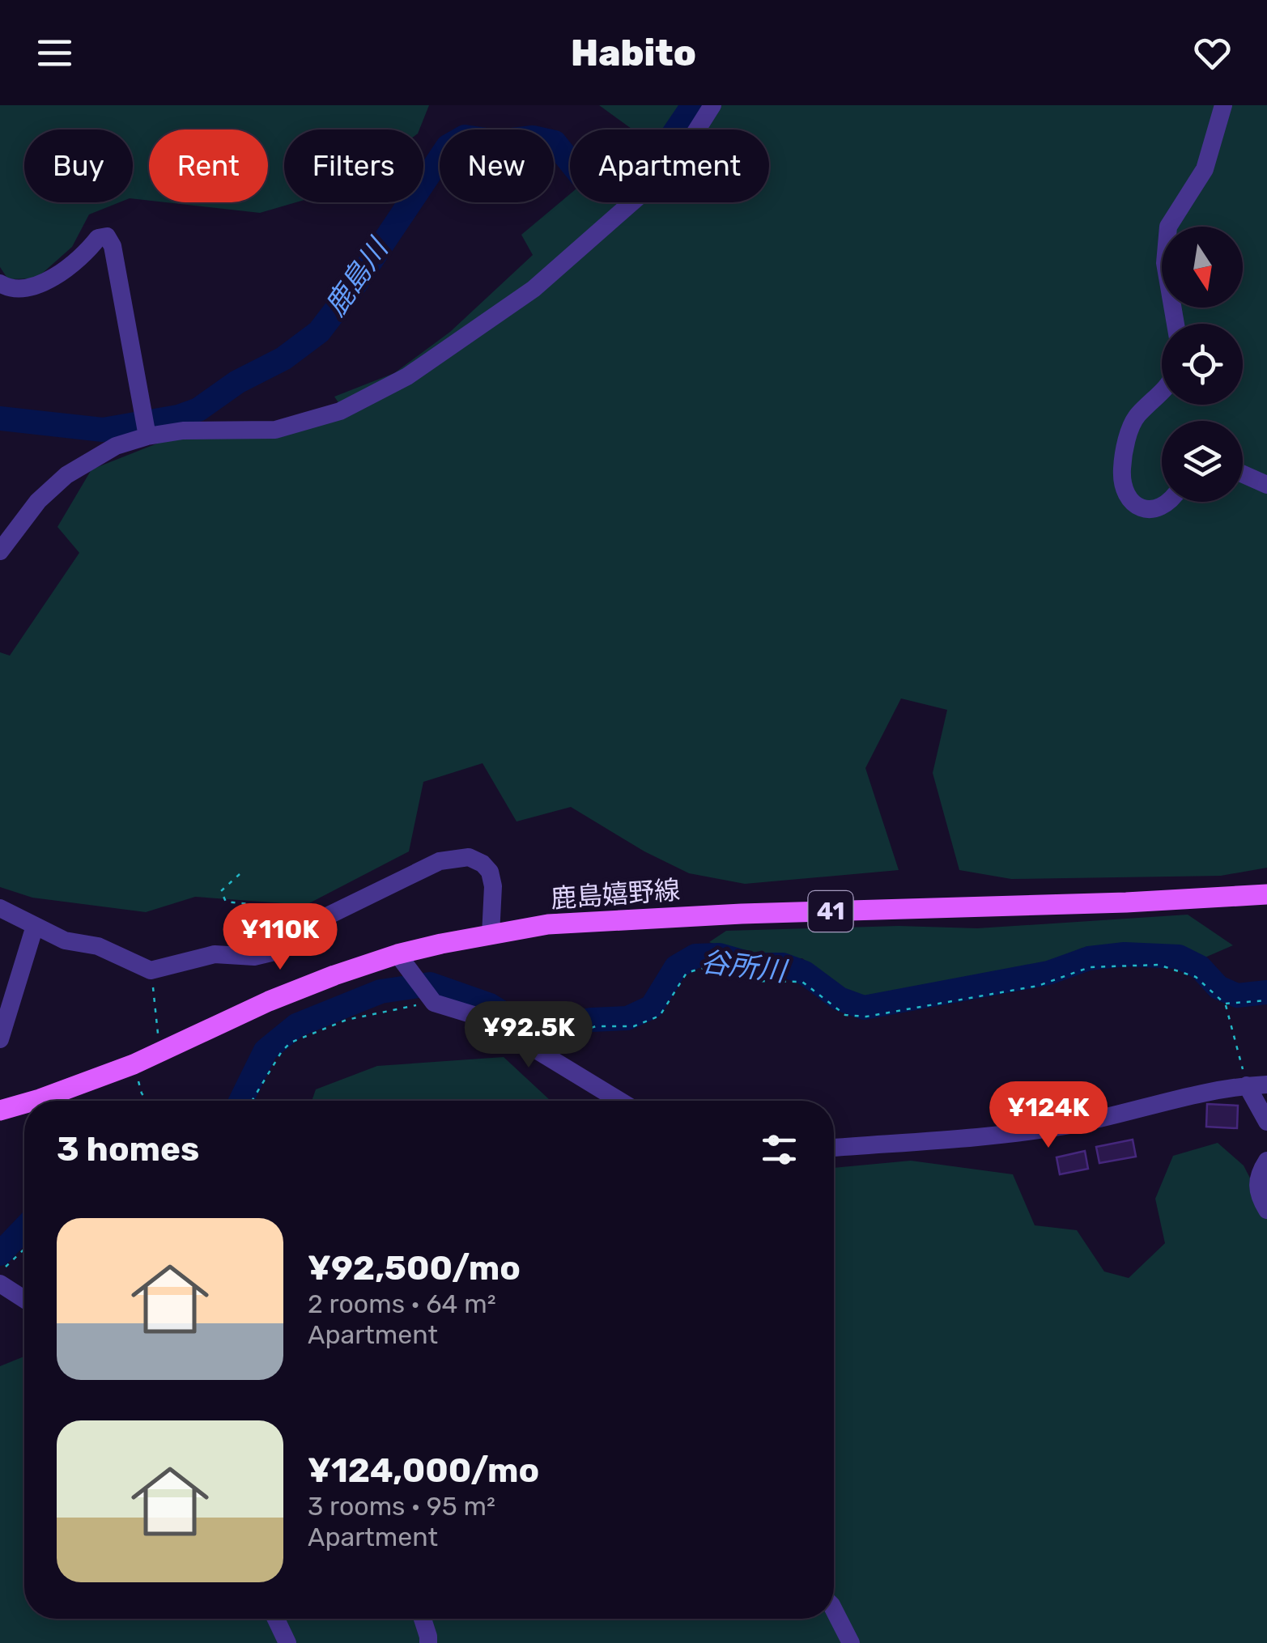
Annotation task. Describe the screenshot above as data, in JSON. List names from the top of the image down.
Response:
{
  "streets": {
    "main road": ["鹿島嬉野線", "41"]
  },
  "water": ["鹿島川", "谷所川"],
  "north": "bottom",
  "page": {
    "header": "Habito",
    "chip": [
      "Buy",
      "Rent",
      "Filters",
      "New",
      "Apartment"
    ],
    "price": ["¥110K", "¥92.5K", "¥124K"],
    "heading": "3 homes",
    "list": [
      {
        "name": "¥92,500/mo",
        "note": "2 rooms · 64 m² · Apartment"
      },
      {
        "name": "¥124,000/mo",
        "note": "3 rooms · 95 m² · Apartment"
      }
    ]
  }
}
